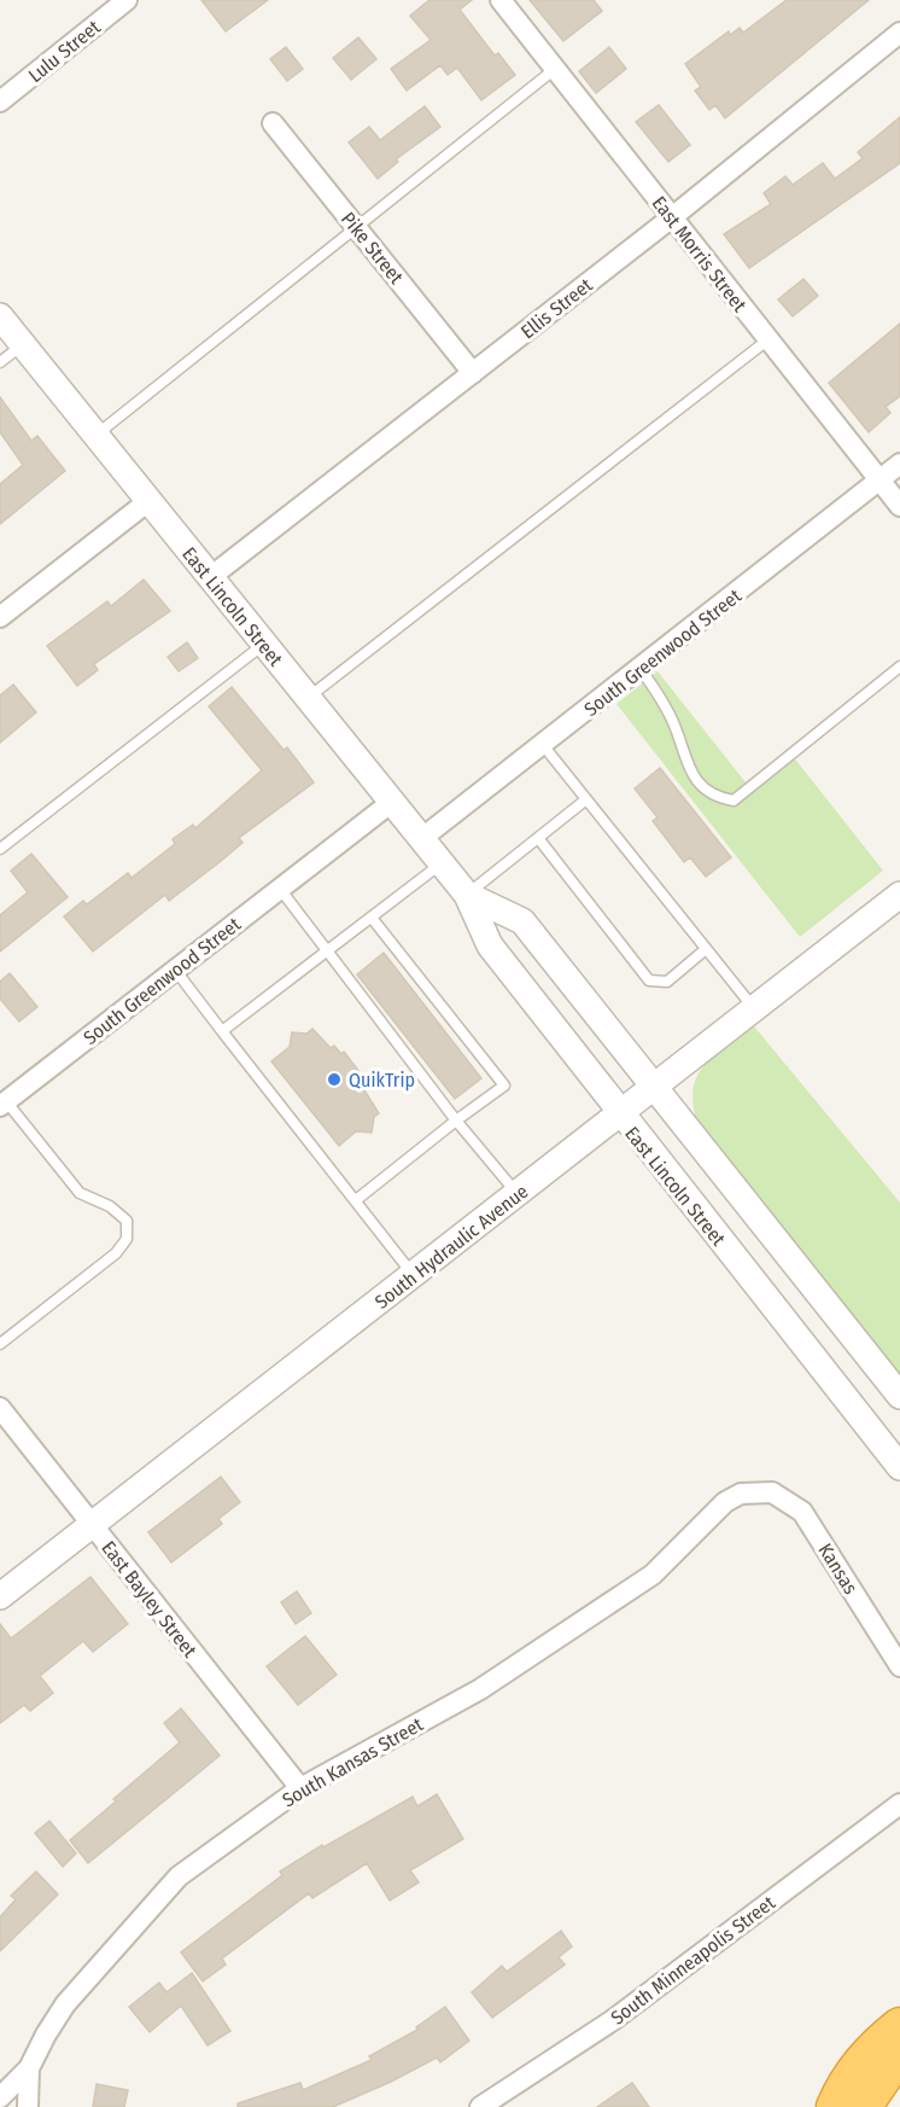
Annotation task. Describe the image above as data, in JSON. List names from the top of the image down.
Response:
{
  "streets": {
    "street": [
      "Lulu Street",
      "Pike Street",
      "East Morris Street",
      "Ellis Street",
      "East Lincoln Street",
      "South Greenwood Street",
      "South Hydraulic Avenue",
      "Kansas",
      "East Bayley Street",
      "South Kansas Street",
      "South Minneapolis Street"
    ]
  },
  "crossings": [
    ["Pike Street", "Ellis Street"],
    ["East Morris Street", "Ellis Street"],
    ["East Morris Street", "South Greenwood Street"],
    ["Ellis Street", "East Lincoln Street"],
    ["East Lincoln Street", "South Greenwood Street"],
    ["East Lincoln Street", "South Hydraulic Avenue"],
    ["South Hydraulic Avenue", "East Bayley Street"],
    ["Kansas", "South Kansas Street"],
    ["East Bayley Street", "South Kansas Street"]
  ],
  "places": ["QuikTrip"]
}
